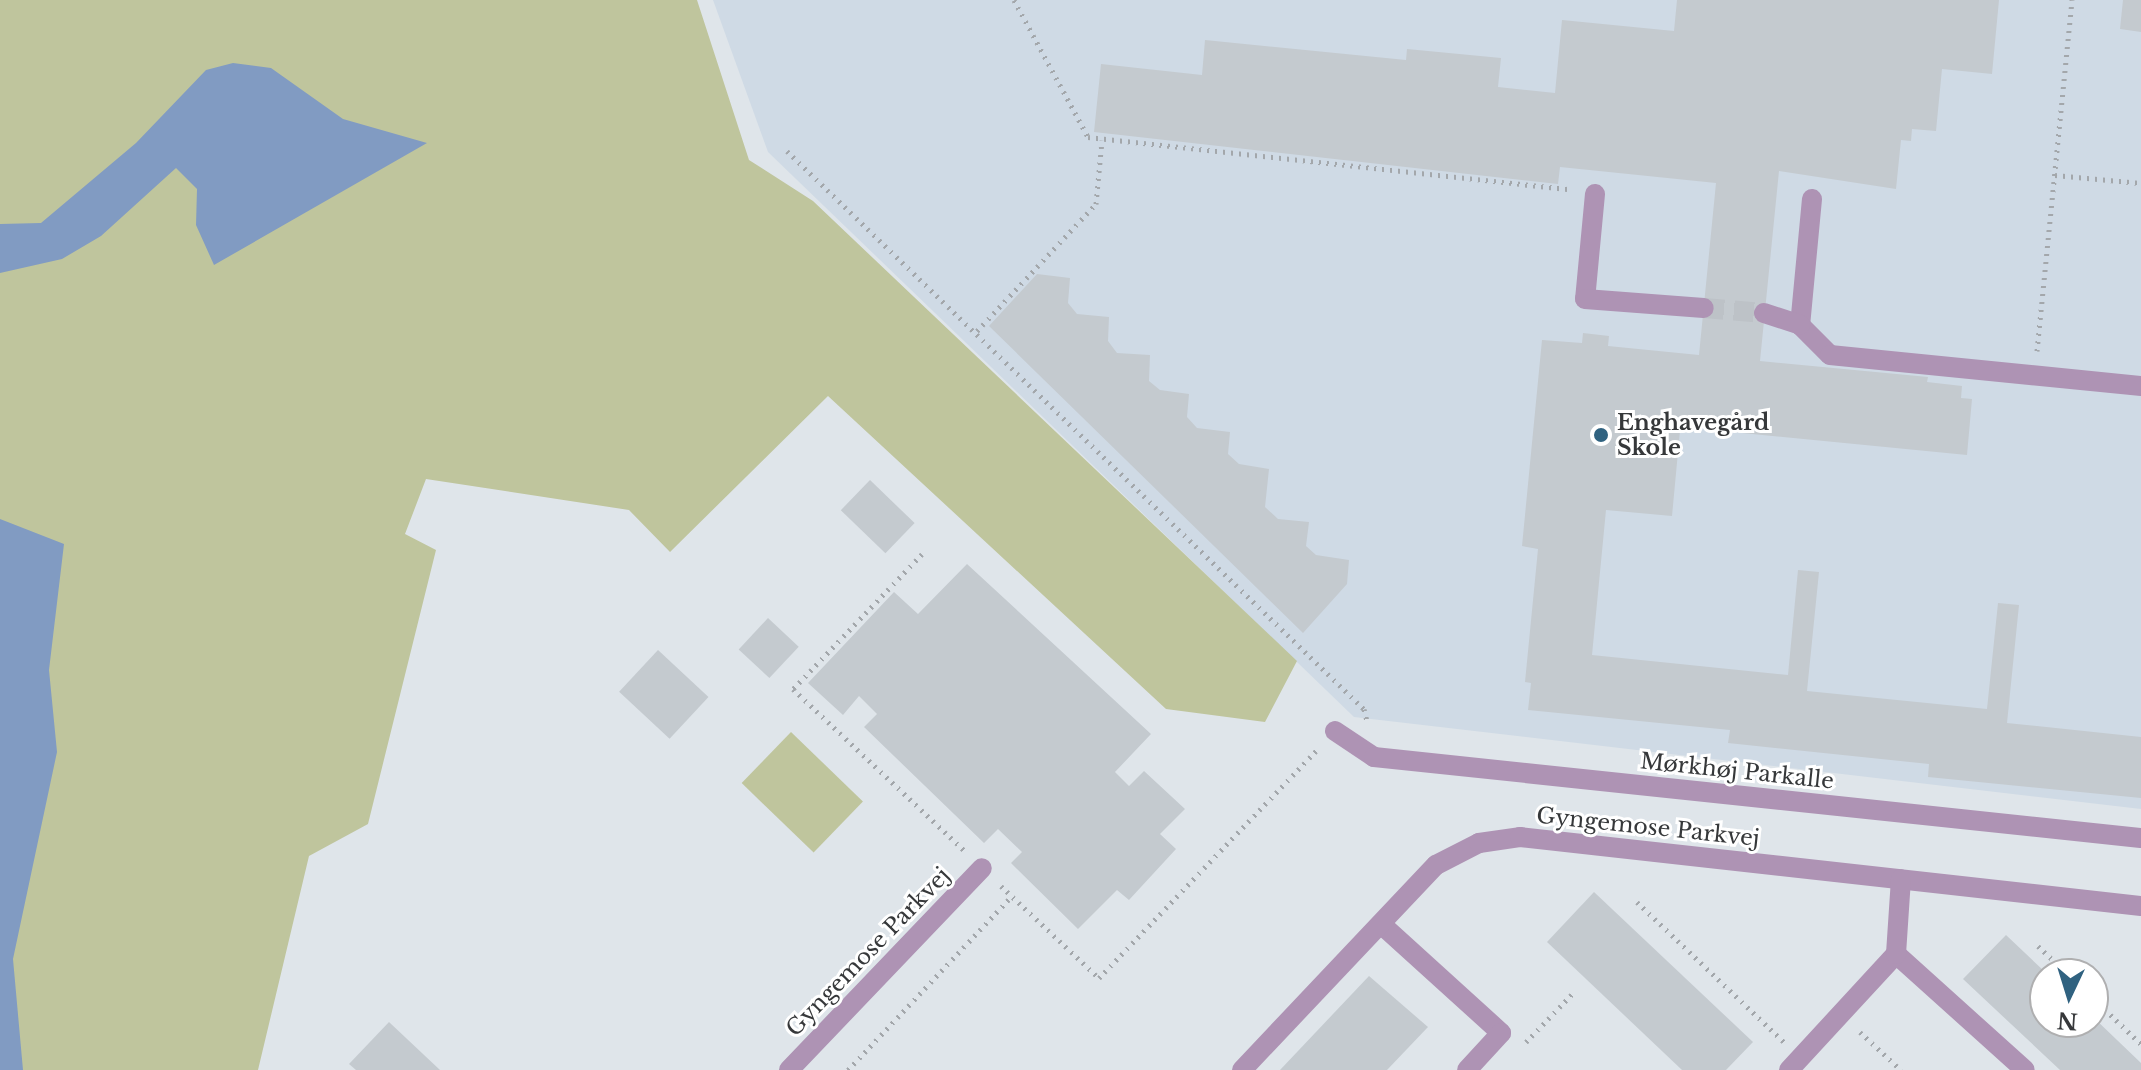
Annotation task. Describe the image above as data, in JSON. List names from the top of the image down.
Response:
{
  "streets": {
    "street": ["Mørkhøj Parkalle", "Gyngemose Parkvej"]
  },
  "places": ["Enghavegård Skole"],
  "north": "bottom"
}
